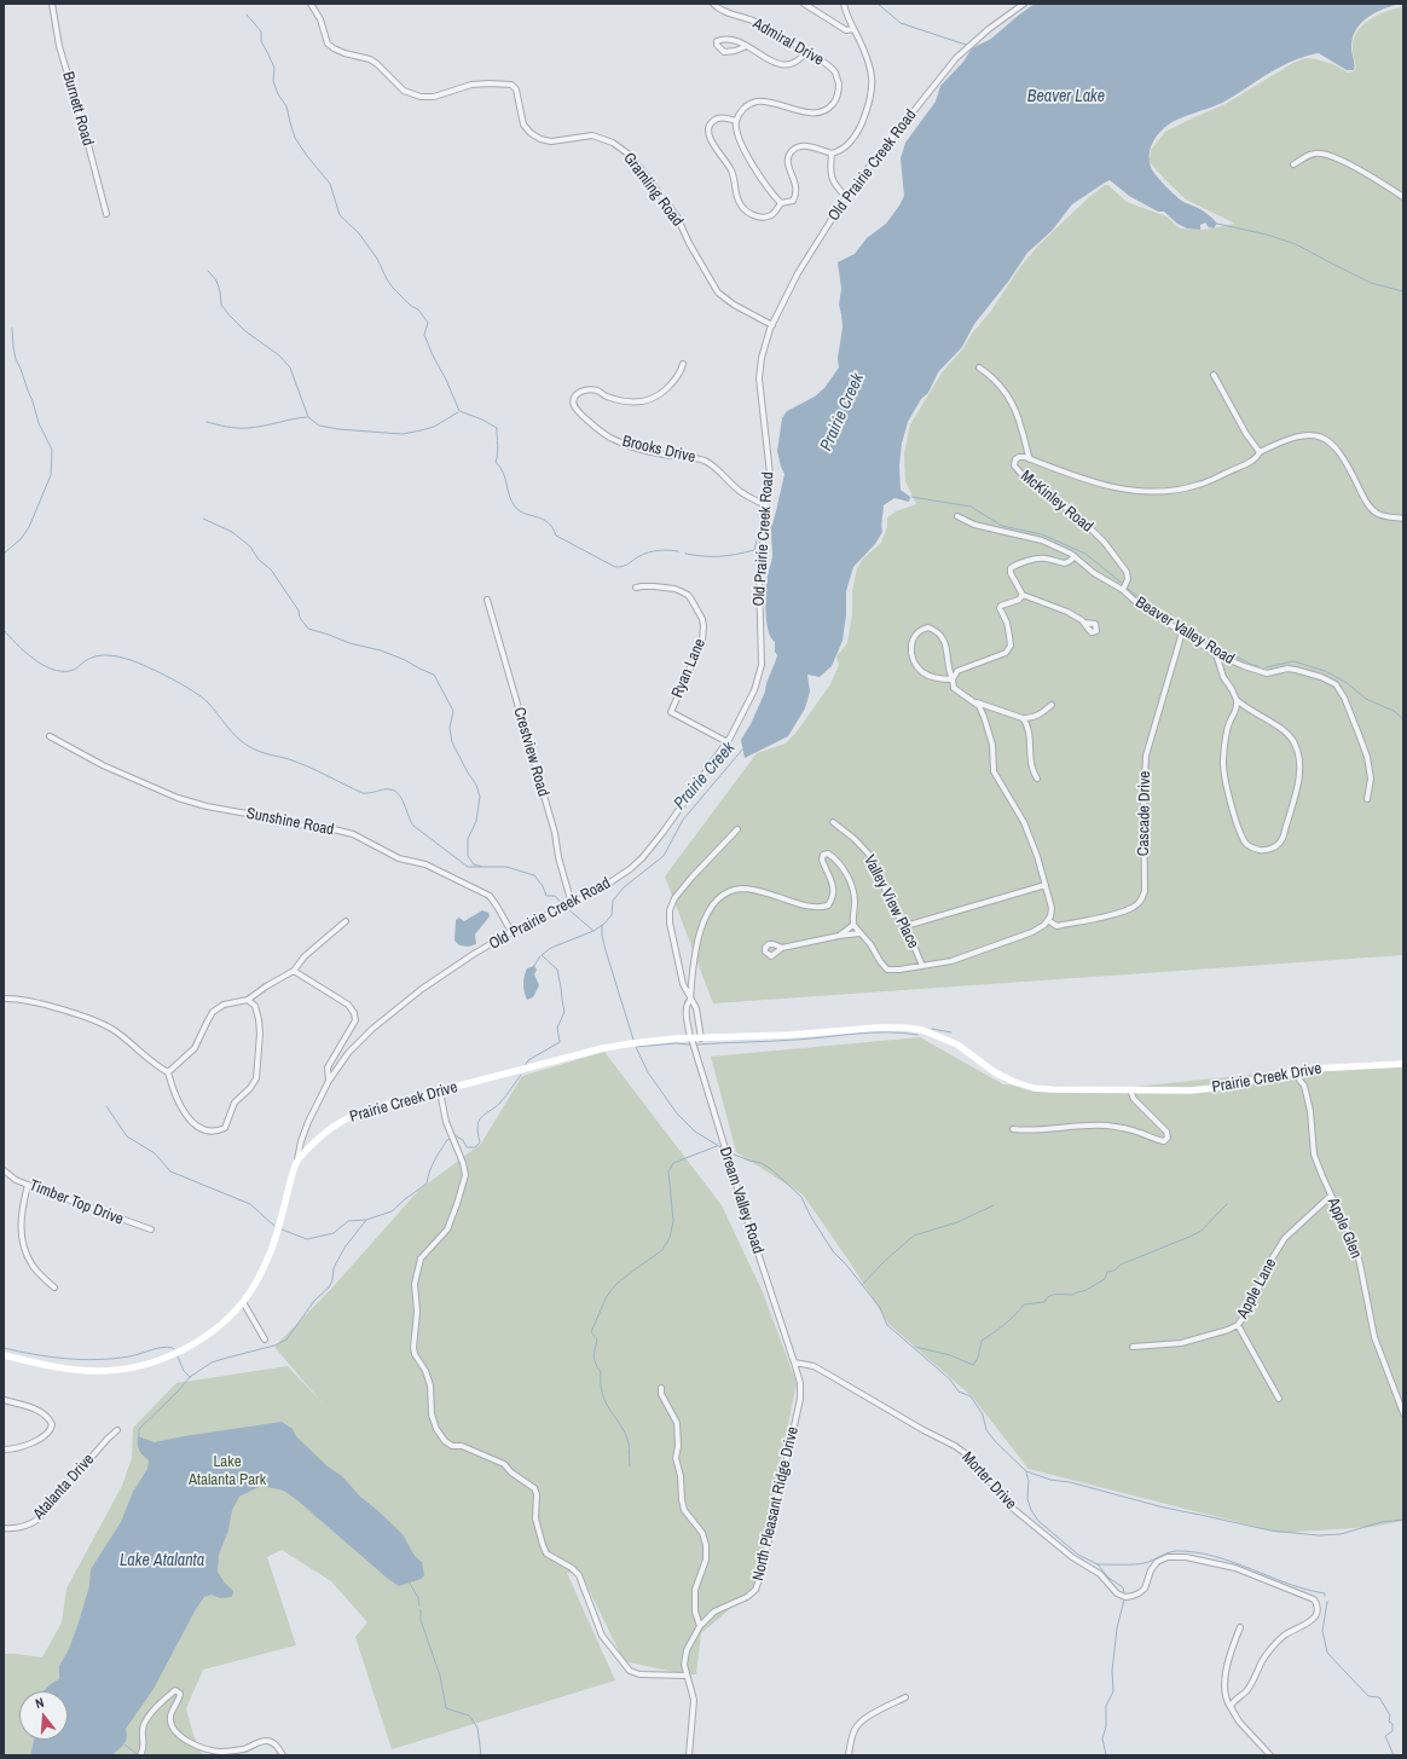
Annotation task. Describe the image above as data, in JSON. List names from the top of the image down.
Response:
{
  "streets": {
    "main road": ["Prairie Creek Drive"],
    "street": [
      "Admiral Drive",
      "Burnett Road",
      "Old Prairie Creek Road",
      "Gramling Road",
      "Brooks Drive",
      "McKinley Road",
      "Beaver Valley Road",
      "Ryan Lane",
      "Crestview Road",
      "Cascade Drive",
      "Sunshine Road",
      "Valley View Place",
      "Dream Valley Road",
      "Timber Top Drive",
      "Apple Glen",
      "Apple Lane",
      "Morter Drive",
      "Atalanta Drive",
      "North Pleasant Ridge Drive"
    ]
  },
  "crossings": [
    ["Old Prairie Creek Road", "Gramling Road"],
    ["Old Prairie Creek Road", "Brooks Drive"],
    ["Old Prairie Creek Road", "Ryan Lane"],
    ["Old Prairie Creek Road", "Crestview Road"],
    ["Old Prairie Creek Road", "Sunshine Road"],
    ["Old Prairie Creek Road", "Prairie Creek Drive"],
    ["McKinley Road", "Beaver Valley Road"],
    ["Beaver Valley Road", "Cascade Drive"],
    ["Prairie Creek Drive", "Dream Valley Road"],
    ["Prairie Creek Drive", "Apple Glen"],
    ["Dream Valley Road", "Morter Drive"],
    ["Dream Valley Road", "North Pleasant Ridge Drive"],
    ["Apple Glen", "Apple Lane"],
    ["Morter Drive", "North Pleasant Ridge Drive"]
  ],
  "water": ["Beaver Lake", "Prairie Creek", "Lake Atalanta"],
  "parks": ["Lake Atalanta Park"],
  "north": "top"
}
